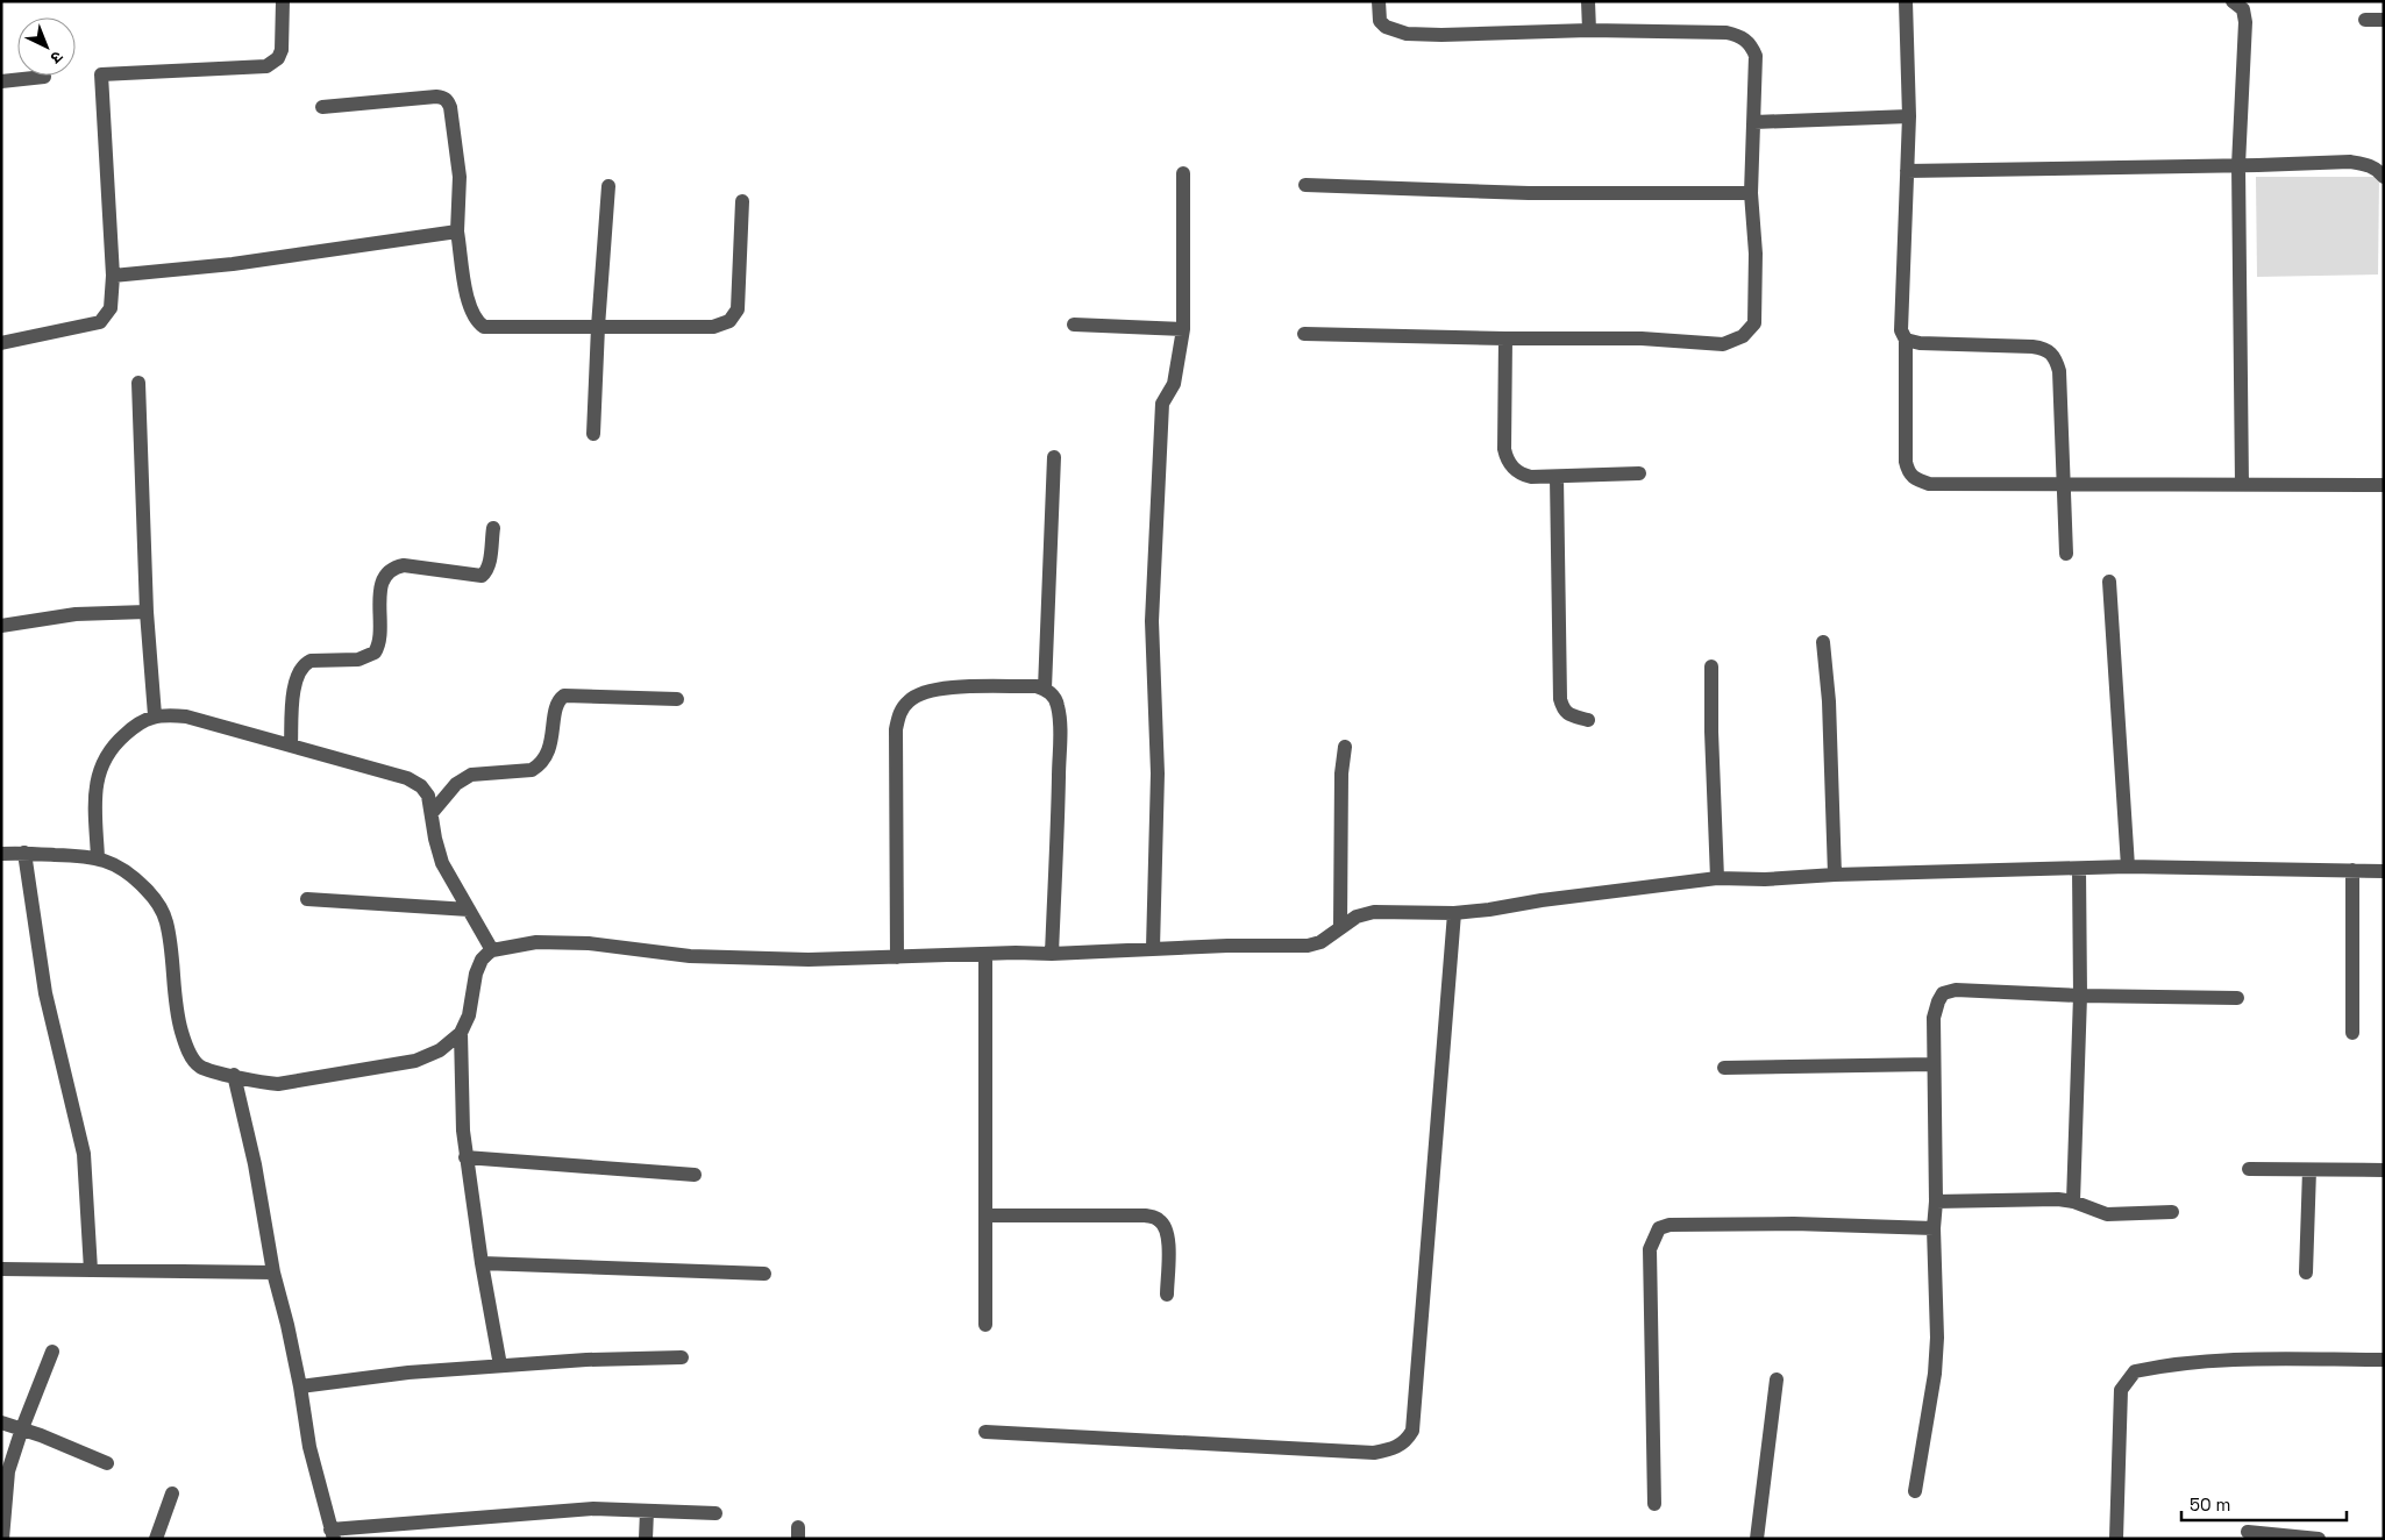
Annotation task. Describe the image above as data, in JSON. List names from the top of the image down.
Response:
{
  "scale_bar": "50 m",
  "north": "bottom right"
}
